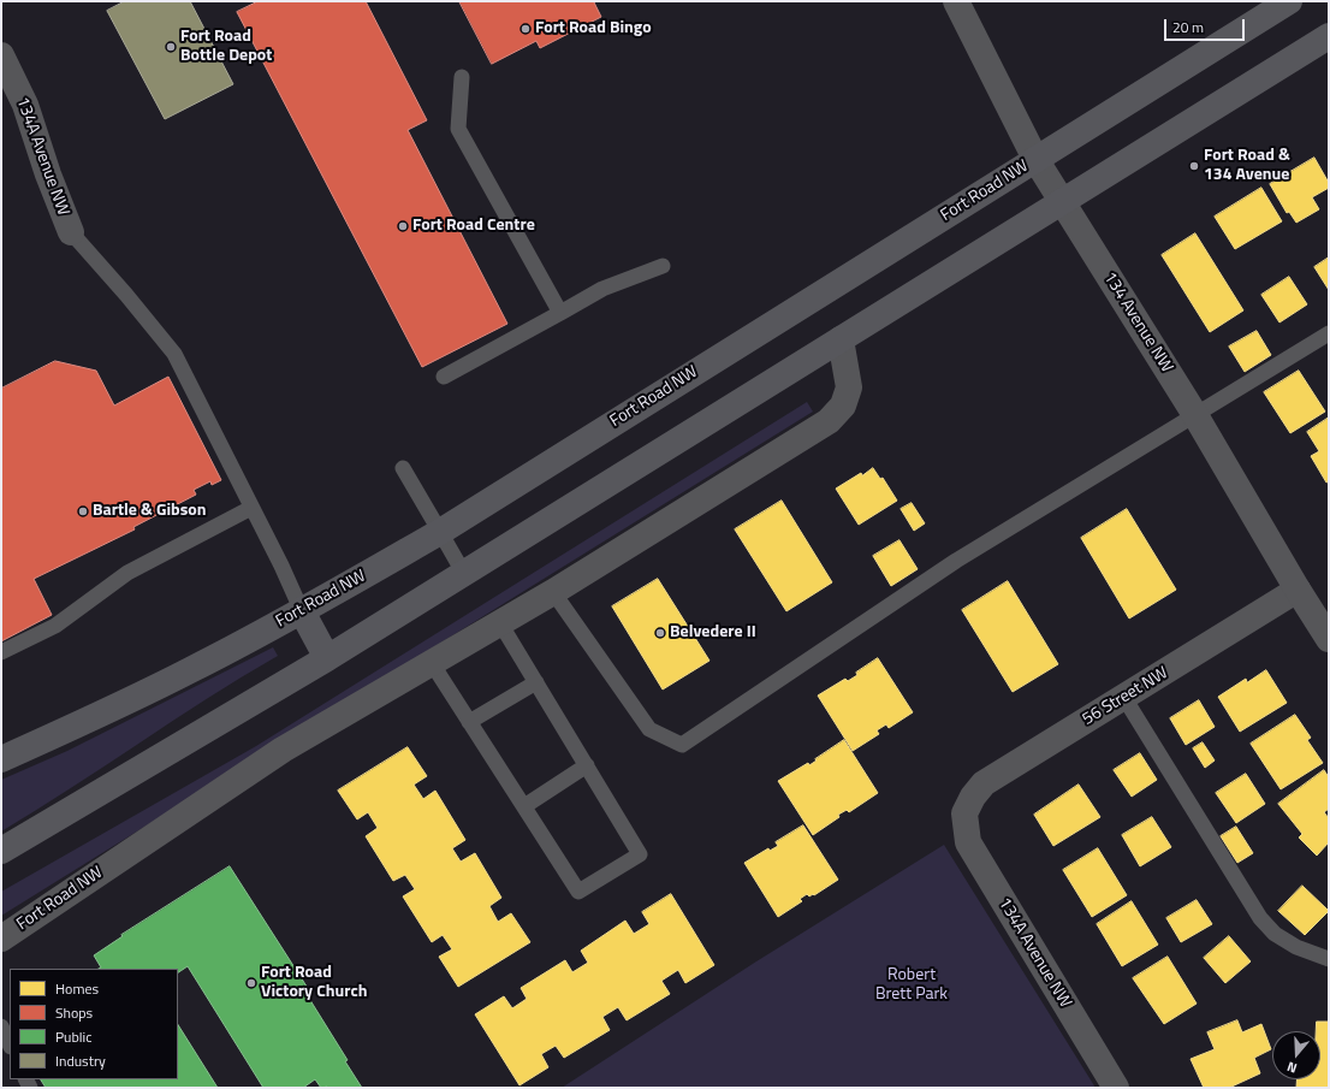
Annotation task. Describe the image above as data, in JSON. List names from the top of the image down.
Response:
{
  "streets": {
    "main road": ["Fort Road NW"],
    "street": ["134A Avenue NW", "134 Avenue NW", "56 Street NW"]
  },
  "crossings": [
    ["134A Avenue NW", "56 Street NW"],
    ["Fort Road NW", "134 Avenue NW"],
    ["134 Avenue NW", "56 Street NW"]
  ],
  "parks": ["Robert Brett Park"],
  "places": [
    "Fort Road Bingo",
    "Fort Road Bottle Depot",
    "Fort Road & 134 Avenue",
    "Fort Road Centre",
    "Bartle & Gibson",
    "Belvedere II",
    "Fort Road Victory Church"
  ],
  "legend": [
    "Homes",
    "Shops",
    "Public",
    "Industry"
  ],
  "scale_bar": "20 m",
  "north": "bottom"
}
